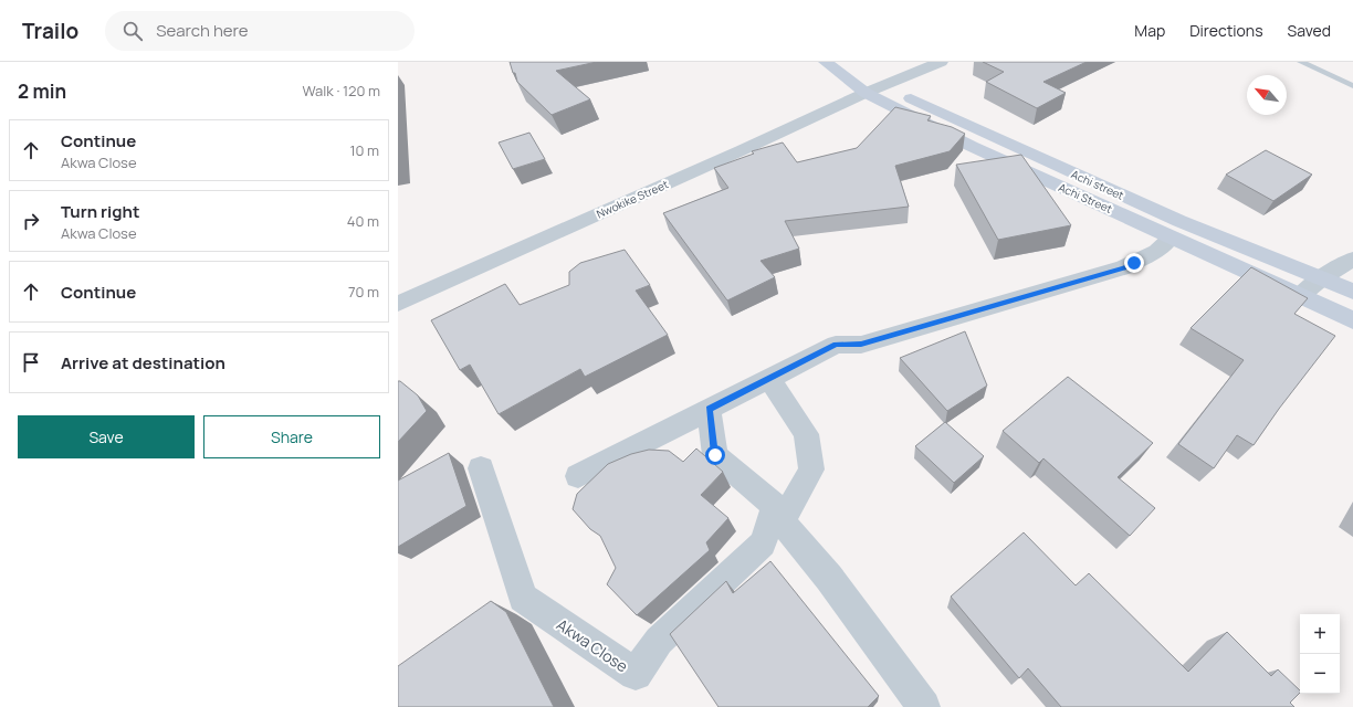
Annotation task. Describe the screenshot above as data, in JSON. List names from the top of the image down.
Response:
{
  "streets": {
    "street": [
      "Achi street",
      "Achi Street",
      "Nwokike Street",
      "Akwa Close"
    ]
  },
  "crossings": [
    ["Achi street", "Nwokike Street"],
    ["Achi Street", "Nwokike Street"]
  ],
  "north": "top left",
  "page": {
    "header": "Trailo",
    "search": "Search here",
    "nav": ["Map", "Directions", "Saved"],
    "heading": ["2 min", "Walk · 120 m"],
    "list": [
      ["Continue", "Akwa Close", "10 m"],
      ["Turn right", "Akwa Close", "40 m"],
      ["Continue", "70 m"],
      "Arrive at destination"
    ],
    "buttons": ["Save", "Share"],
    "map_buttons": ["+", "−"]
  }
}
